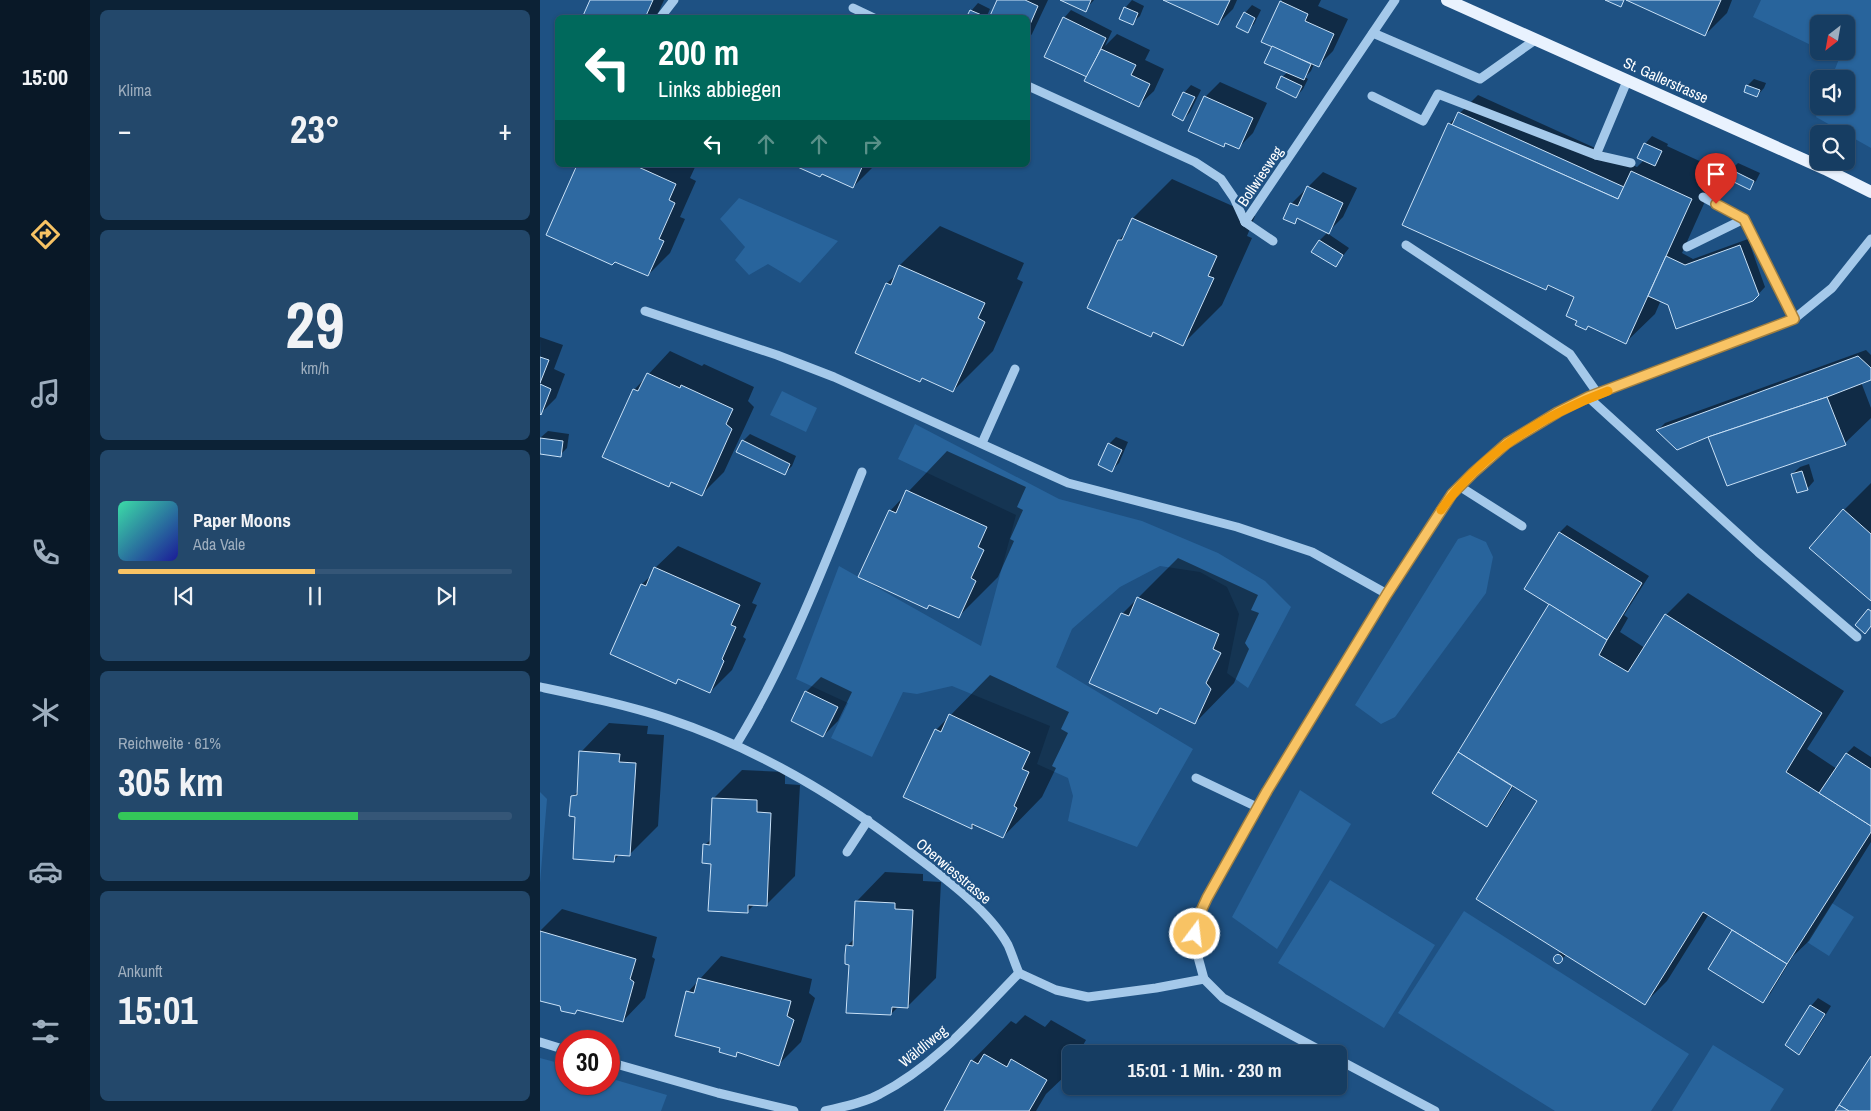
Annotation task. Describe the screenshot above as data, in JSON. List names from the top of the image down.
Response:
{
  "streets": {
    "main road": ["St. Gallerstrasse"],
    "street": ["Bollwiesweg", "Oberwiesstrasse", "Wäldliweg"]
  },
  "crossings": [
    ["Oberwiesstrasse", "Wäldliweg"]
  ],
  "north": "bottom left",
  "page": {
    "tabs": "15:00",
    "tile": [
      "Klima",
      ["29", "km/h"],
      ["Reichweite · 61%", "305 km"],
      ["Ankunft", "15:01"]
    ],
    "turn": ["200 m", "Links abbiegen"],
    "heat": ["−", "23°", "+"],
    "song": ["Paper Moons", "Ada Vale"],
    "limit": "30",
    "trip": "15:01 · 1 Min. · 230 m"
  }
}
